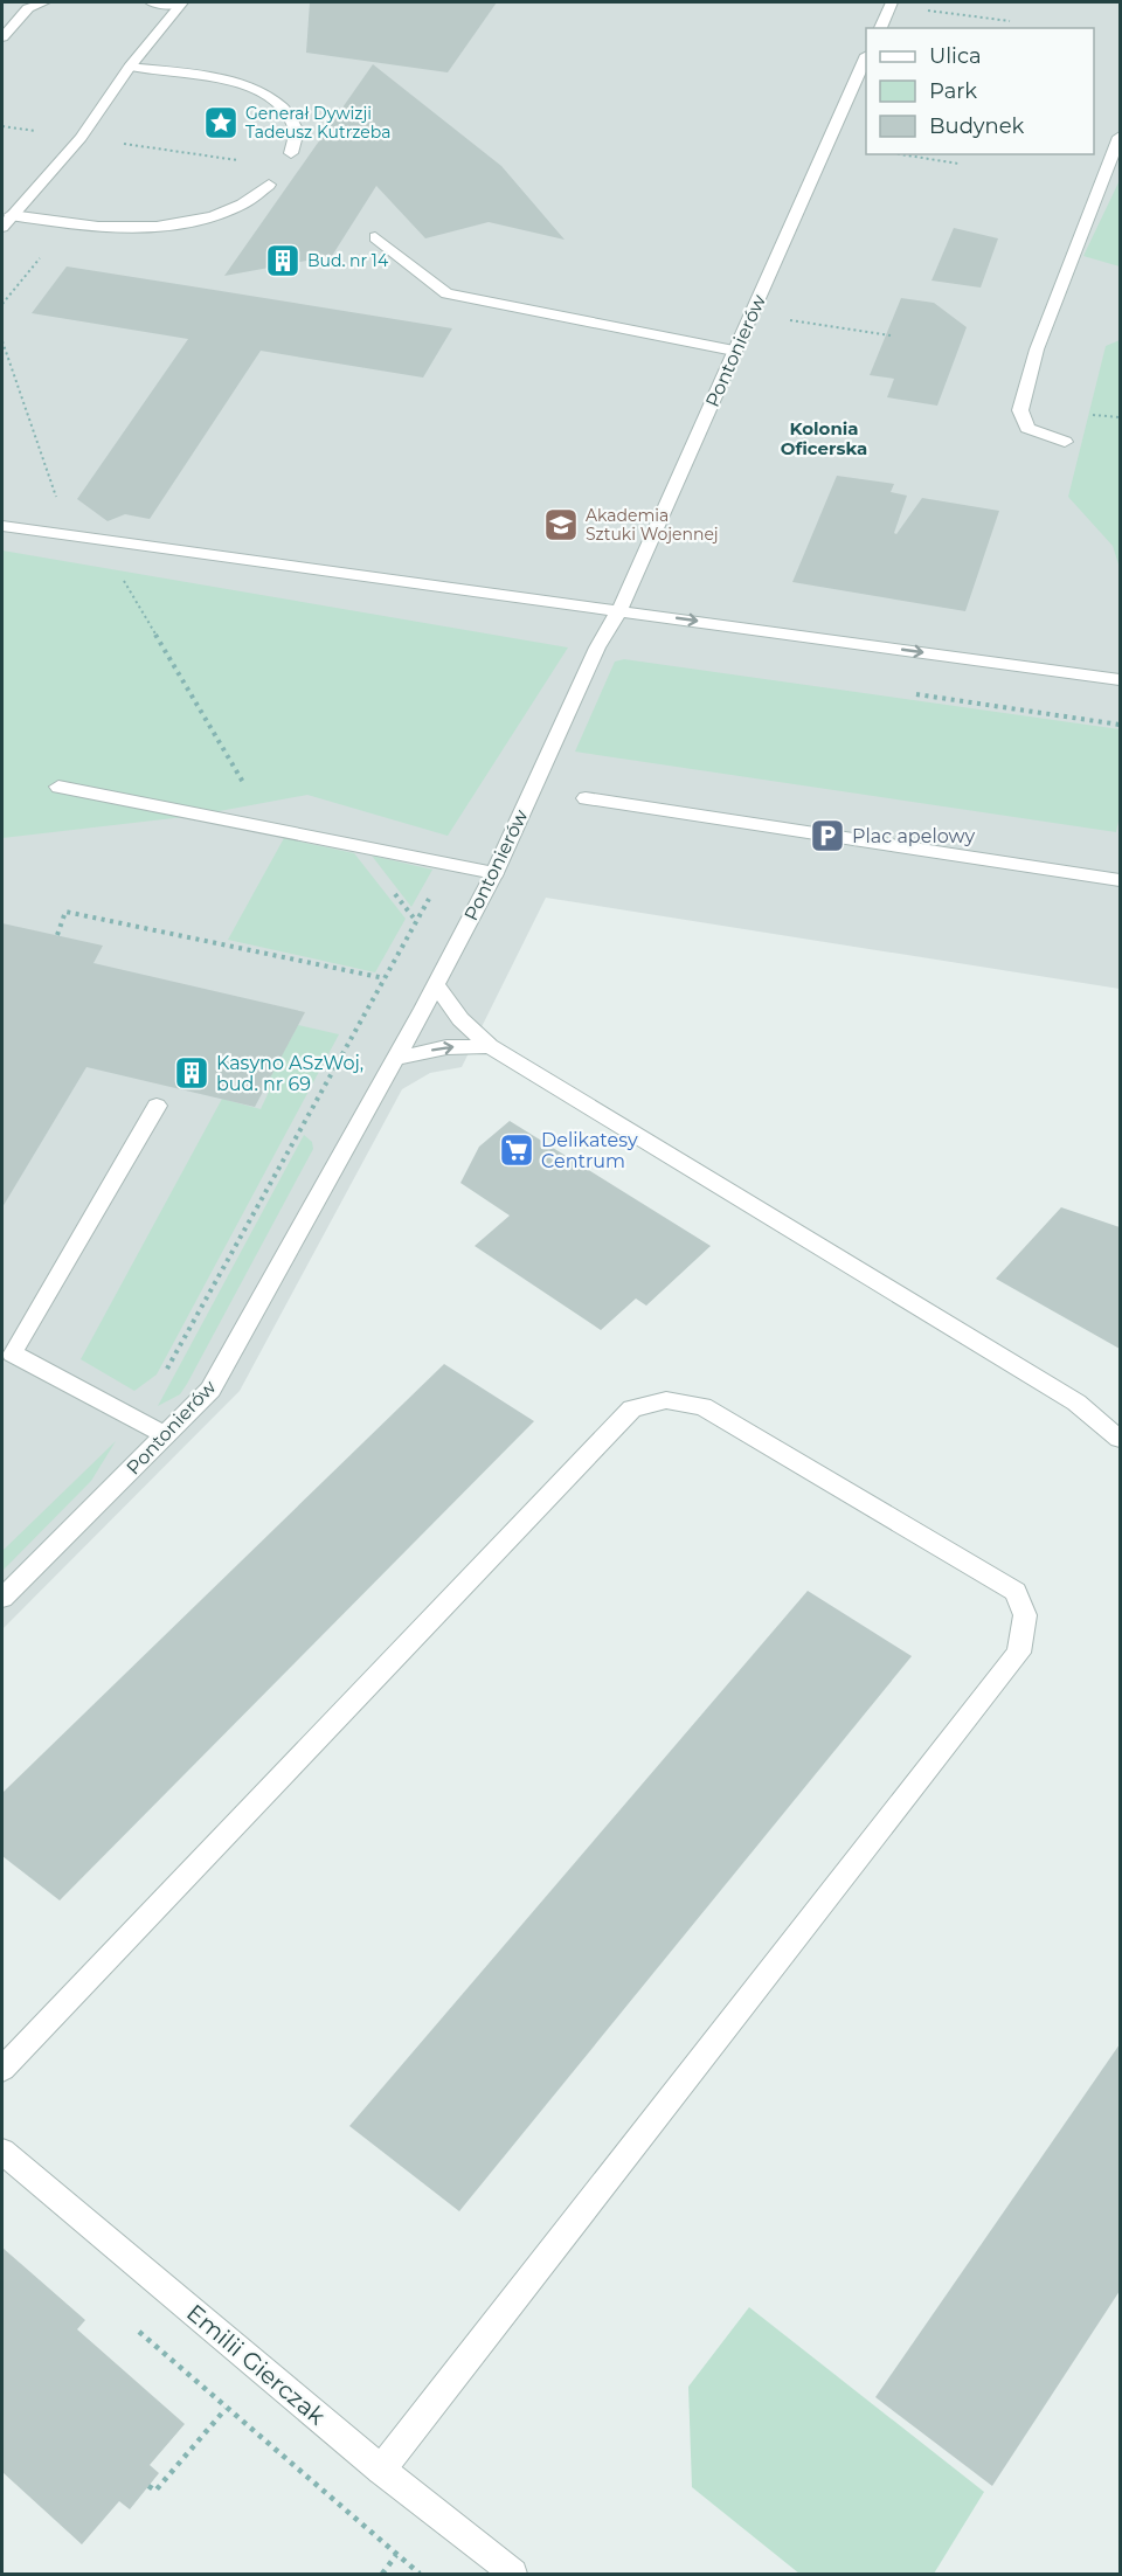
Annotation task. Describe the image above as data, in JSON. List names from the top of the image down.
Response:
{
  "streets": {
    "street": ["Pontonierów", "Emilii Gierczak"]
  },
  "districts": ["Kolonia Oficerska"],
  "places": {
    "place": ["Generał Dywizji Tadeusz Kutrzeba"],
    "building": ["Bud. nr 14", "Kasyno ASzWoj, bud. nr 69"],
    "school or university": ["Akademia Sztuki Wojennej"],
    "parking": ["Plac apelowy"],
    "supermarket": ["Delikatesy Centrum"]
  },
  "legend": ["Ulica", "Park", "Budynek"]
}
